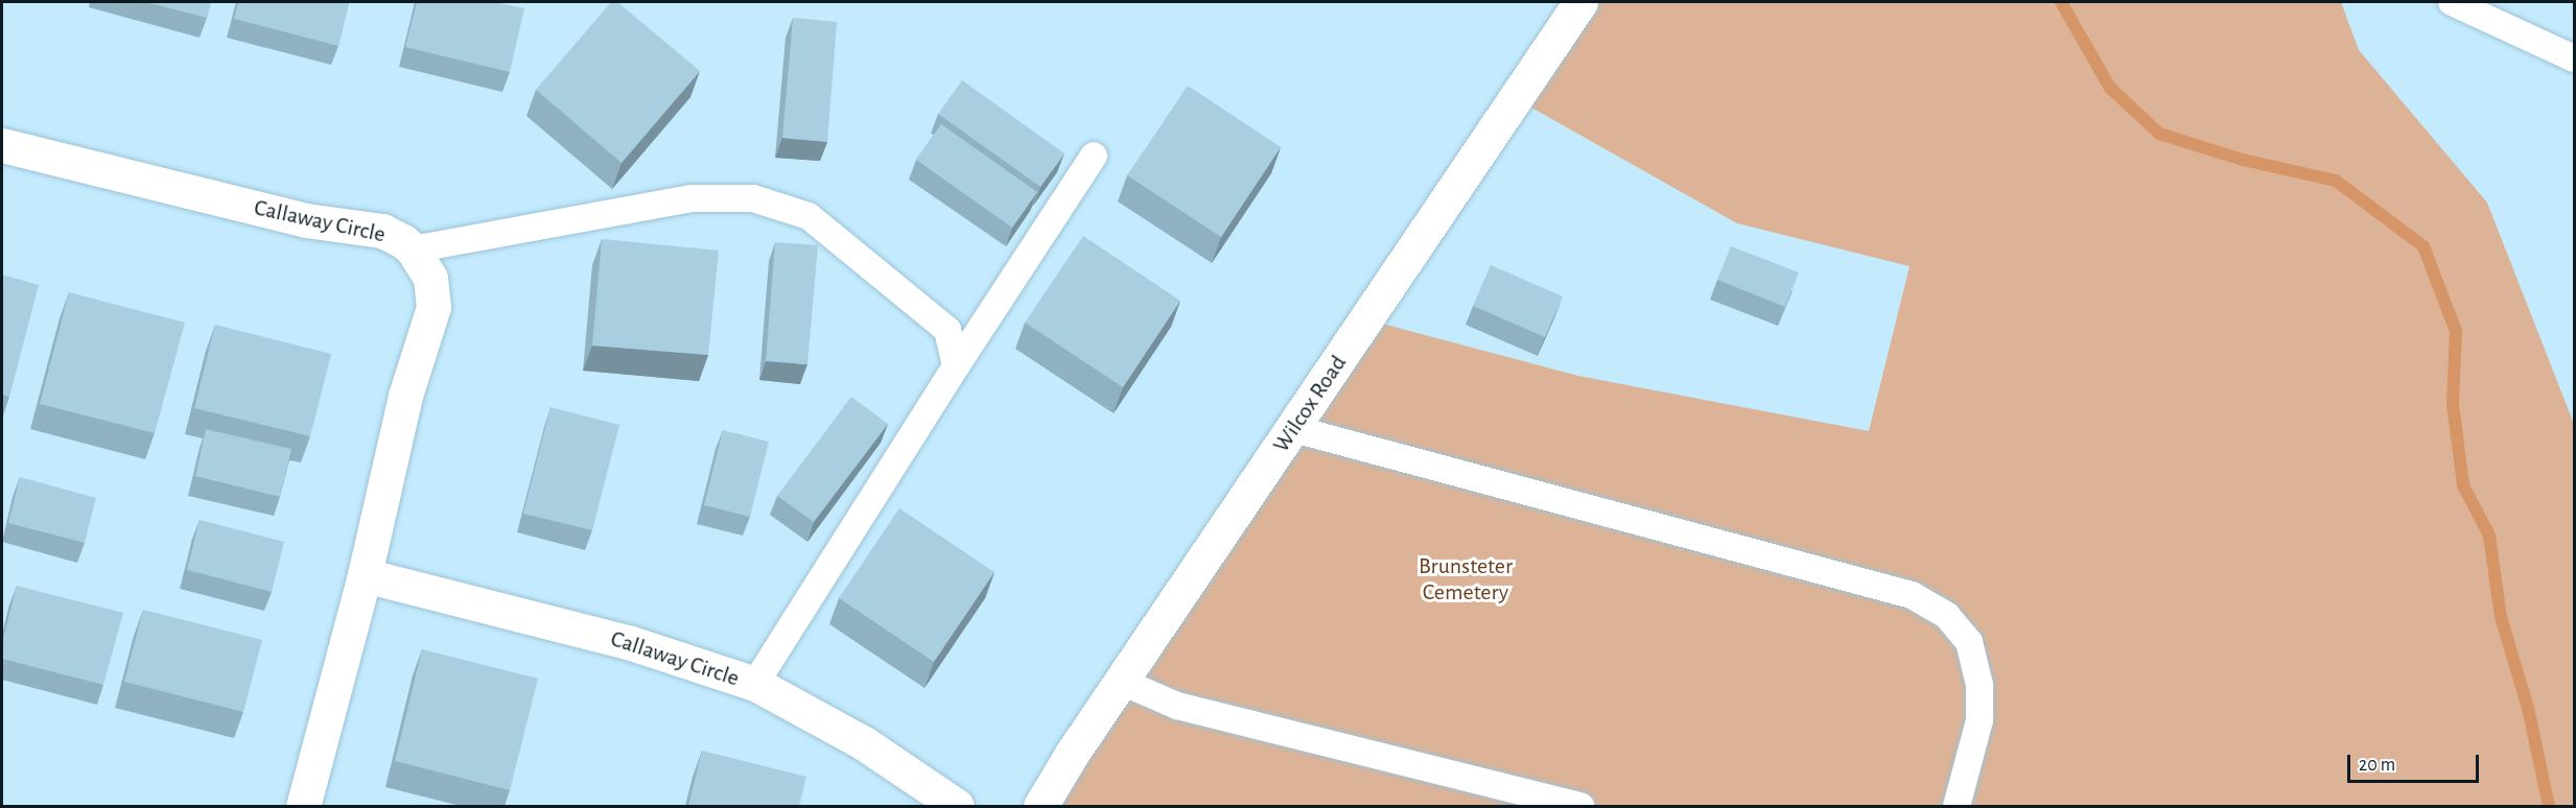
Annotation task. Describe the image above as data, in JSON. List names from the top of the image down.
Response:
{
  "streets": {
    "street": ["Callaway Circle", "Wilcox Road"]
  },
  "parks": ["Brunsteter Cemetery"],
  "scale_bar": "20 m"
}
